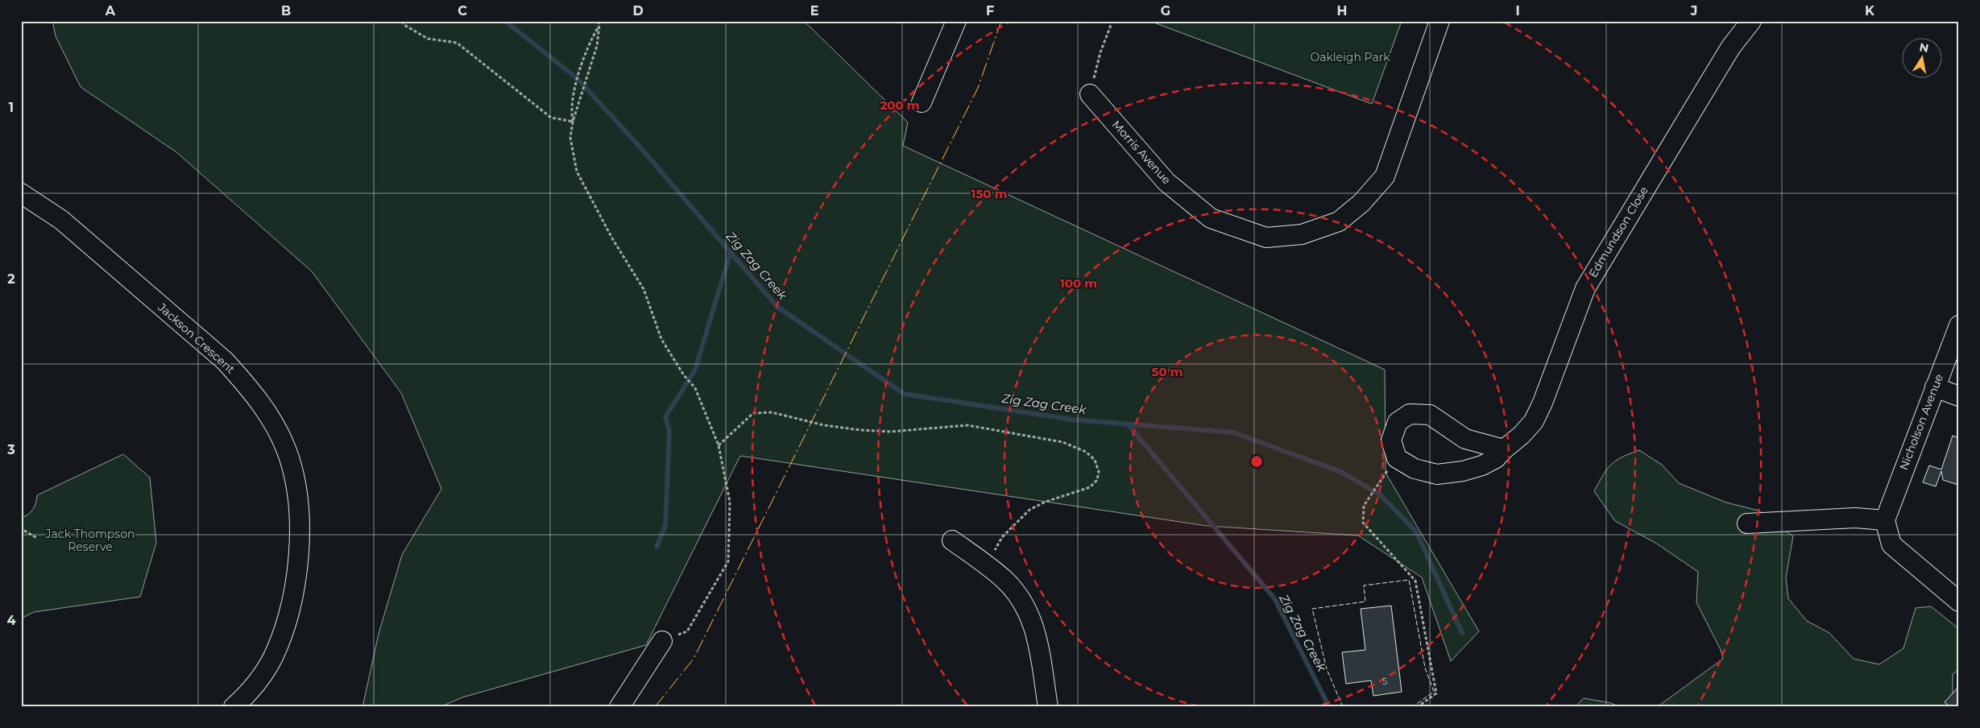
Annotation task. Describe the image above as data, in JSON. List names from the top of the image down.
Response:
{
  "streets": {
    "street": [
      "Morris Avenue",
      "Edmundson Close",
      "Jackson Crescent",
      "Nicholson Avenue"
    ]
  },
  "water": ["Zig Zag Creek"],
  "parks": ["Oakleigh Park", "Jack Thompson Reserve"],
  "house_numbers": ["5"],
  "north": "top",
  "grid": {
    "columns": [
      "A",
      "B",
      "C",
      "D",
      "E",
      "F",
      "G",
      "H",
      "I",
      "J",
      "K"
    ],
    "rows": [
      "1",
      "2",
      "3",
      "4"
    ]
  },
  "rings": [
    "200 m",
    "150 m",
    "100 m",
    "50 m"
  ]
}
